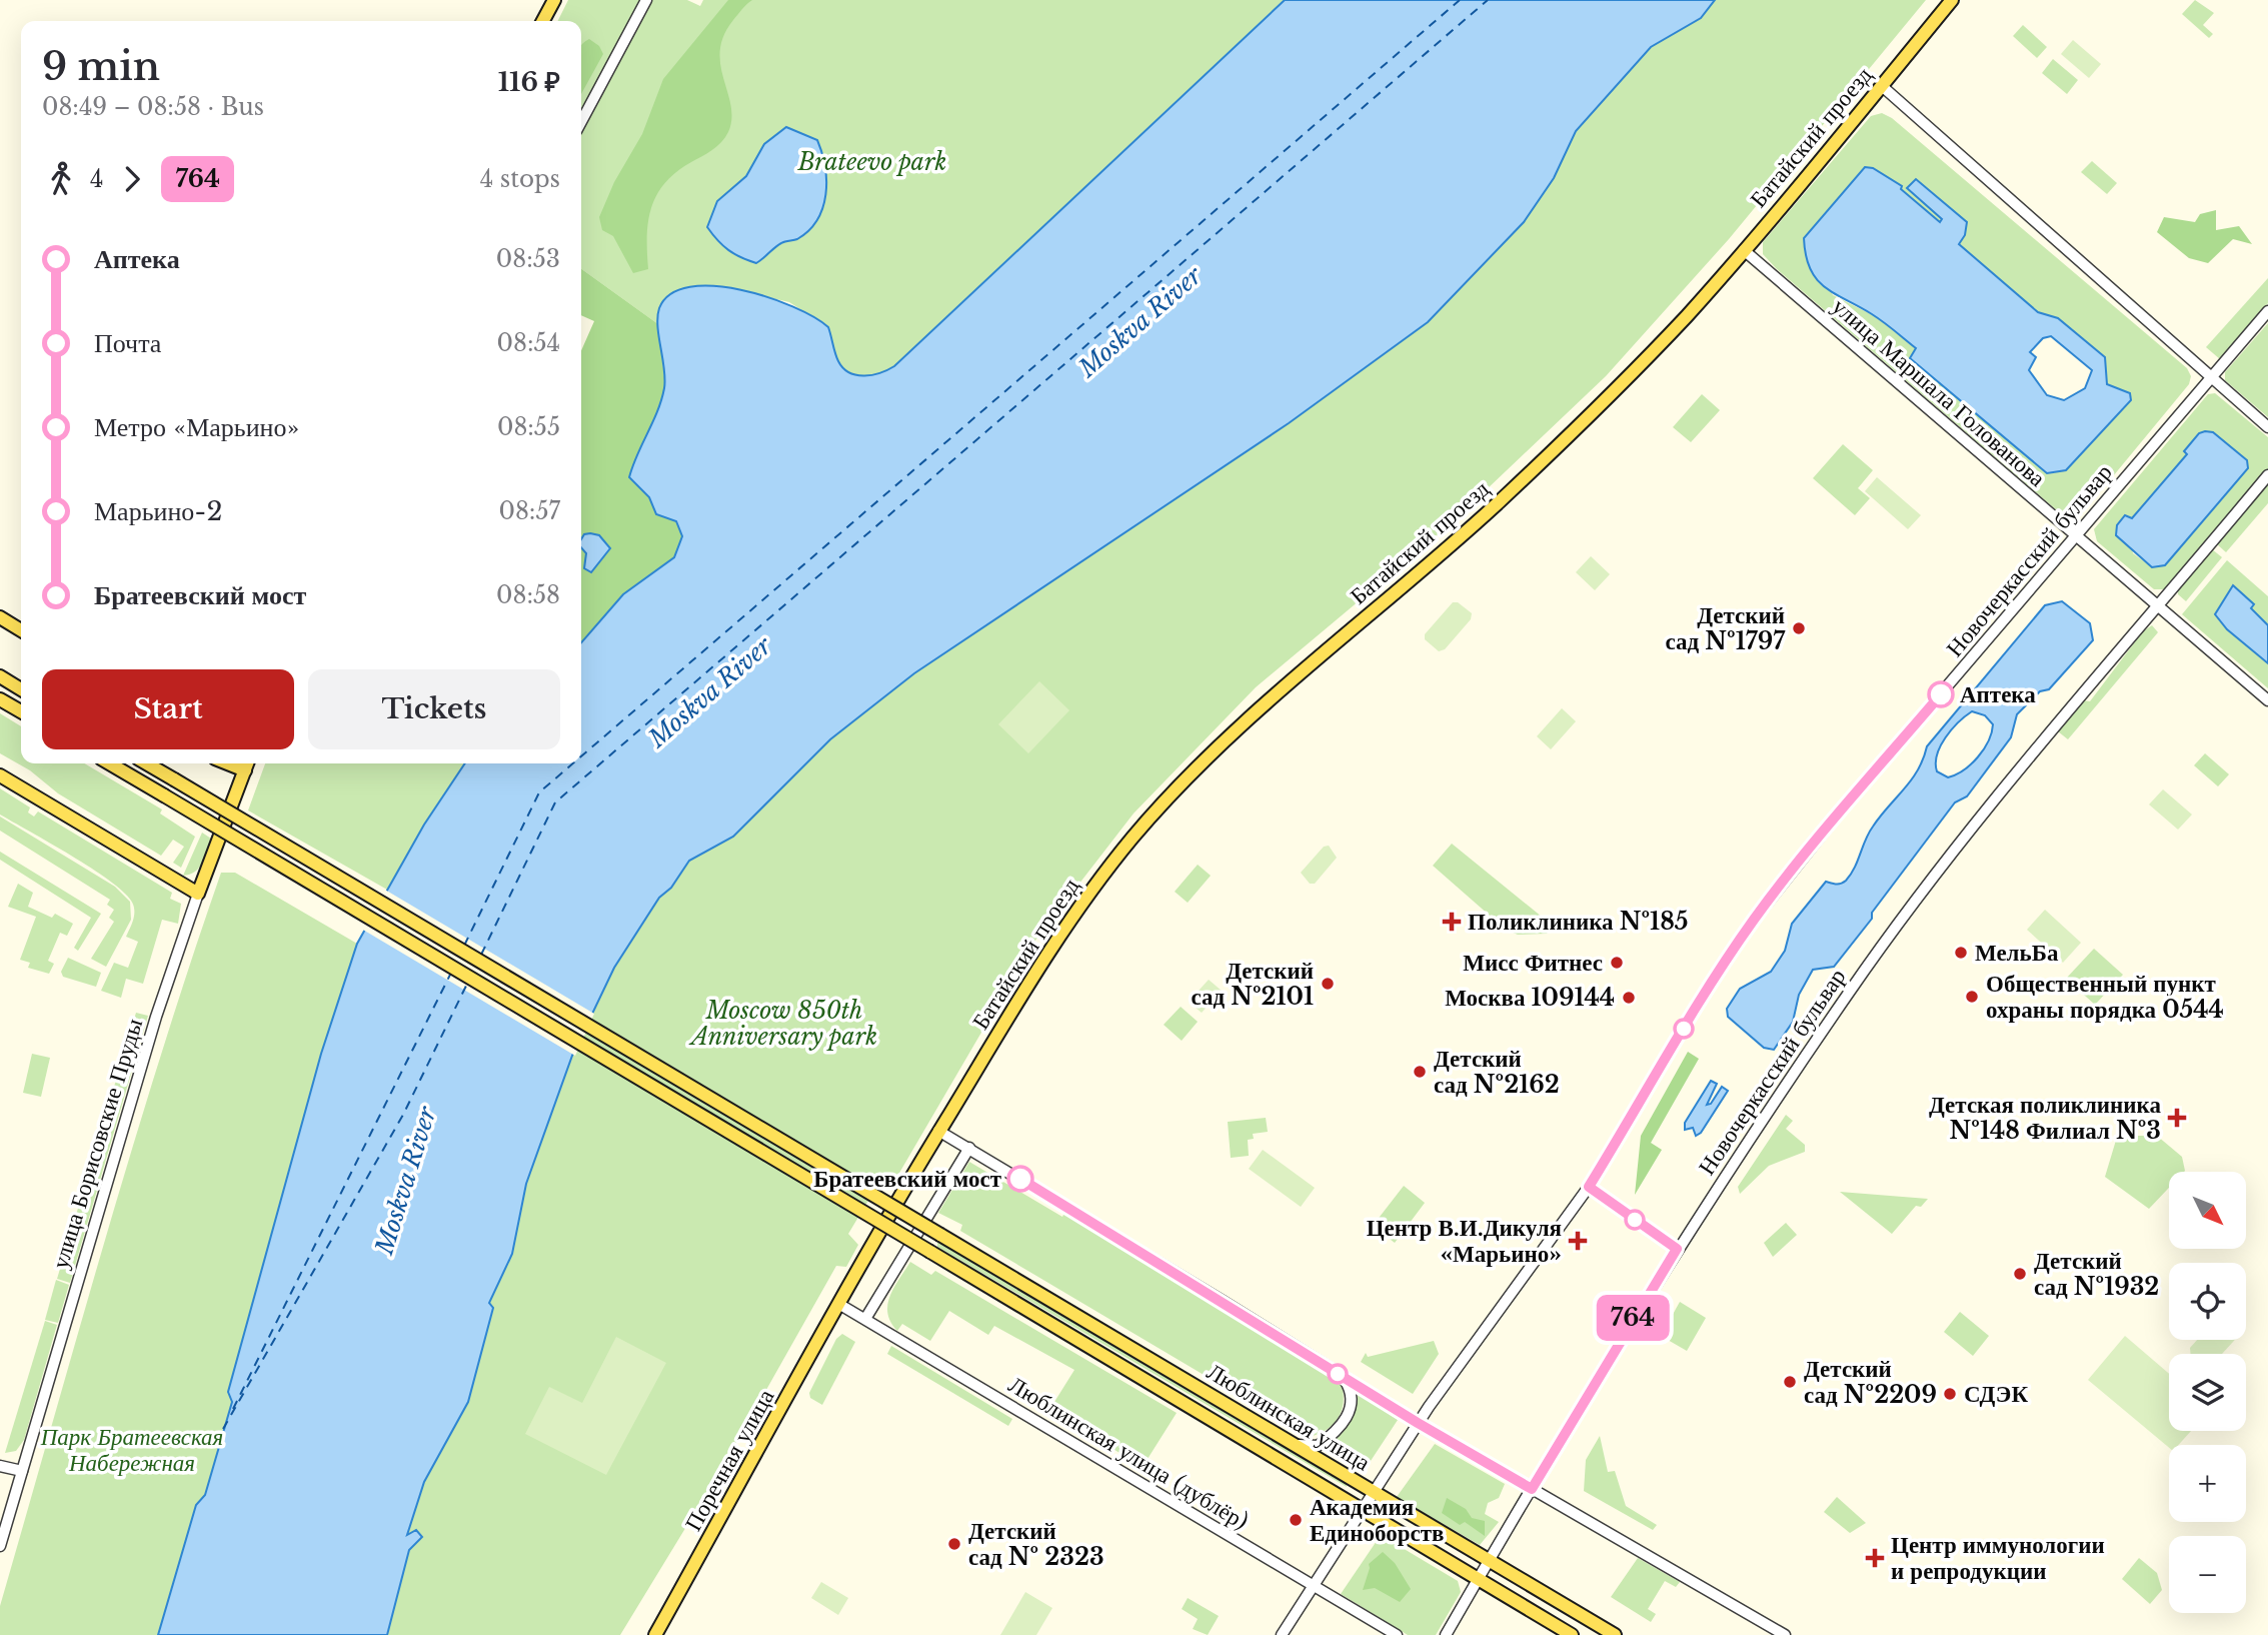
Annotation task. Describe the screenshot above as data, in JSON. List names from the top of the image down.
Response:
{
  "streets": {
    "main road": [
      "Батайский проезд",
      "улица Борисовские Пруды",
      "Люблинская улица",
      "Поречная улица"
    ],
    "street": ["улица Маршала Голованова", "Новочеркасский бульвар", "Люблинская улица (дублёр)"]
  },
  "crossings": [
    ["Батайский проезд", "улица Маршала Голованова"],
    ["Батайский проезд", "Люблинская улица (дублёр)"],
    ["Батайский проезд", "Поречная улица"],
    ["улица Маршала Голованова", "Новочеркасский бульвар"],
    ["Новочеркасский бульвар", "Люблинская улица"],
    ["Новочеркасский бульвар", "Люблинская улица (дублёр)"],
    ["Люблинская улица (дублёр)", "Поречная улица"]
  ],
  "water": ["Moskva River"],
  "parks": ["Brateevo park", "Moscow 850th Anniversary park", "Парк Братеевская Набережная"],
  "places": {
    "other": [
      "Детский сад №1797",
      "Аптека",
      "МельБа",
      "Мисс Фитнес",
      "Детский сад №2101",
      "Общественный пункт охраны порядка 0544",
      "Москва 109144",
      "Детский сад №2162",
      "Братеевский мост",
      "Детский сад №1932",
      "Детский сад №2209",
      "СДЭК",
      "Академия Единоборств",
      "Детский сад № 2323"
    ],
    "health": [
      "Поликлиника №185",
      "Детская поликлиника №148 Филиал №3",
      "Центр В.И.Дикуля «Марьино»",
      "Центр иммунологии и репродукции"
    ]
  },
  "lines": ["bus line 764"],
  "north": "bottom right",
  "page": {
    "on_map": "764",
    "heading": ["9 min", "08:49 – 08:58 · Bus", "116 ₽"],
    "legs": ["4", "764", "4 stops"],
    "list": [
      {
        "name": "Аптека",
        "value": "08:53"
      },
      {
        "name": "Почта",
        "value": "08:54"
      },
      {
        "name": "Метро «Марьино»",
        "value": "08:55"
      },
      {
        "name": "Марьино-2",
        "value": "08:57"
      },
      {
        "name": "Братеевский мост",
        "value": "08:58"
      }
    ],
    "buttons": ["Start", "Tickets"],
    "map_buttons": ["+", "−"]
  }
}
